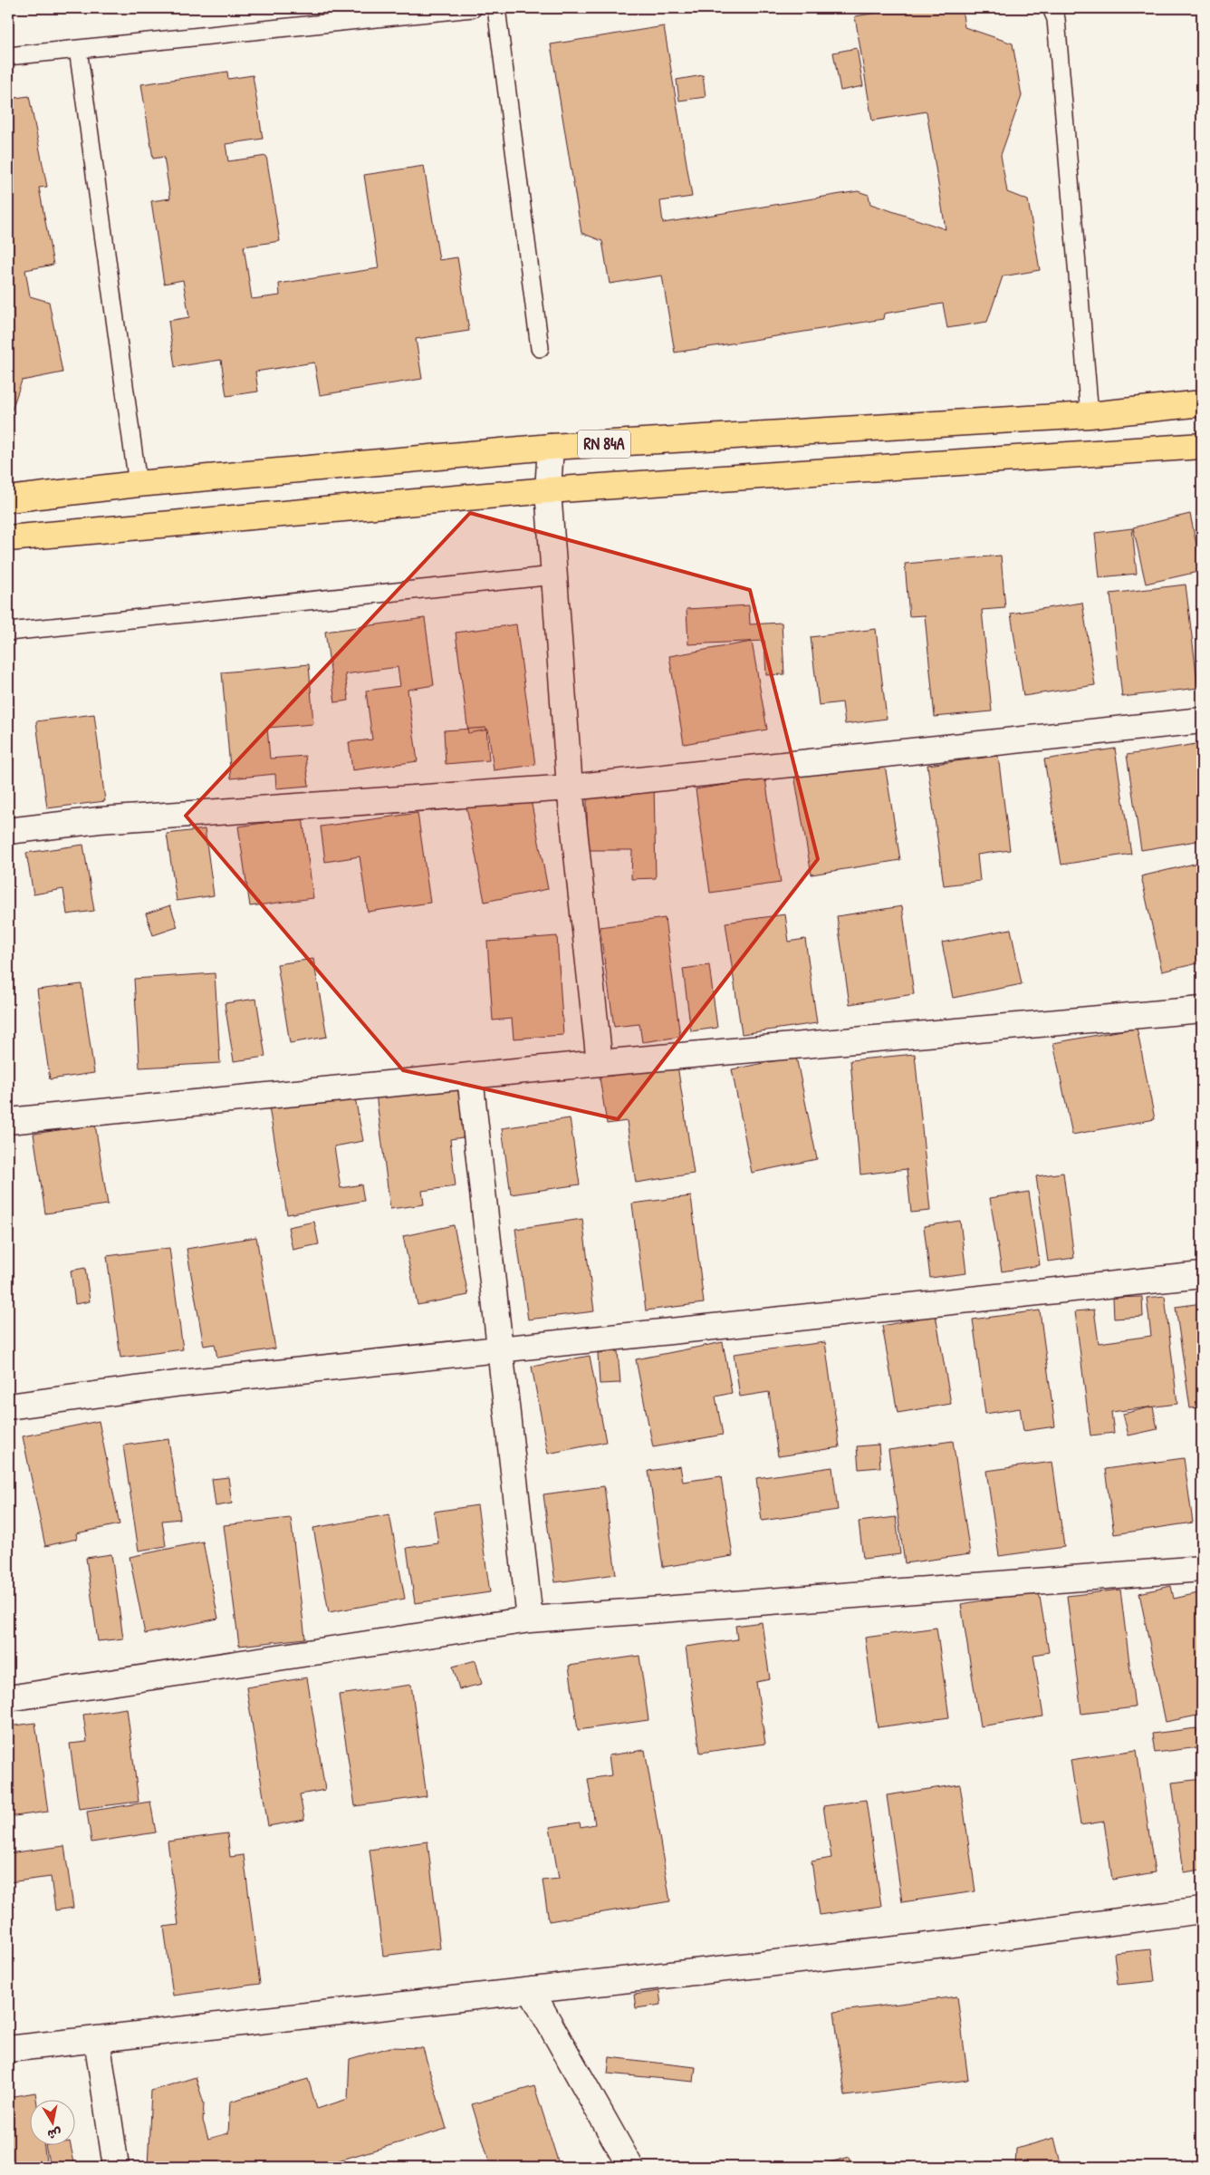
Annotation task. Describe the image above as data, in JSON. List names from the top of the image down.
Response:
{
  "streets": {
    "main road": ["RN 84A"]
  },
  "north": "bottom"
}
